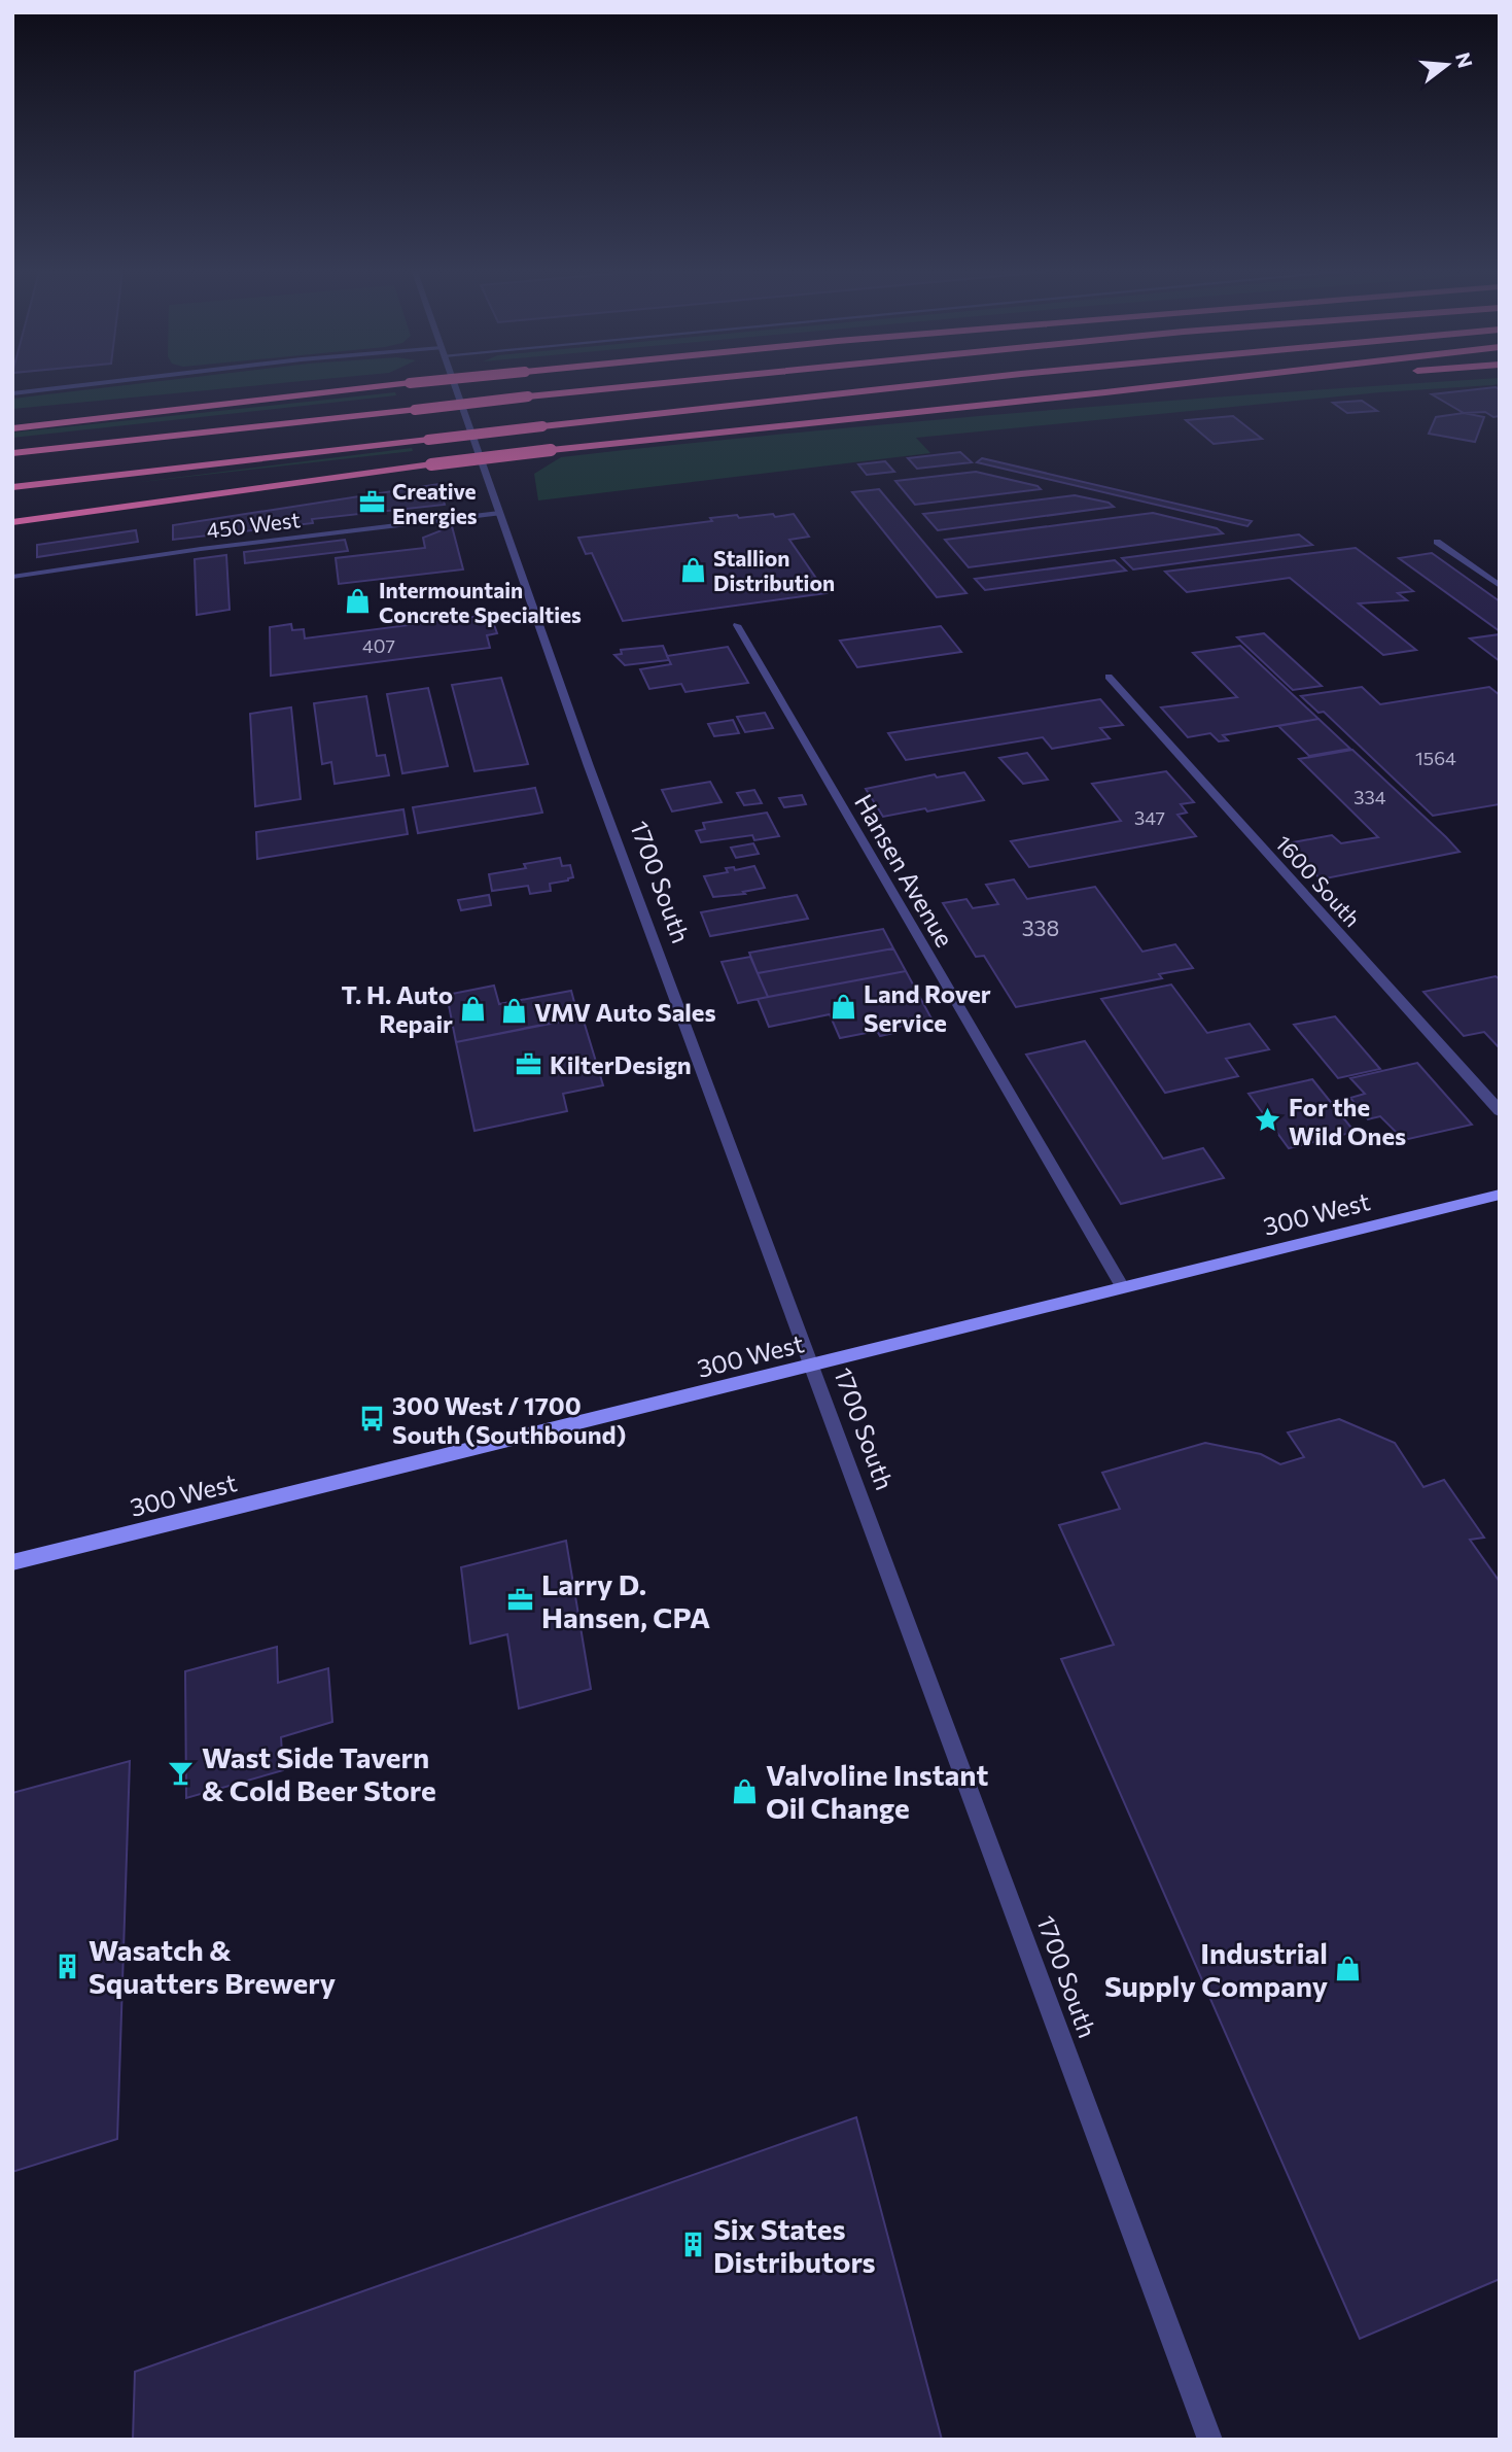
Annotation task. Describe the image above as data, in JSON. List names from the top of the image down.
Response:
{
  "streets": {
    "main road": ["300 West"],
    "street": [
      "450 West",
      "Hansen Avenue",
      "1600 South",
      "1700 South"
    ]
  },
  "crossings": [
    ["450 West", "1700 South"],
    ["Hansen Avenue", "300 West"],
    ["1700 South", "300 West"]
  ],
  "places": {
    "office": ["Creative Energies", "KilterDesign", "Larry D. Hansen, CPA"],
    "shop": [
      "Stallion Distribution",
      "Intermountain Concrete Specialties",
      "Land Rover Service",
      "T. H. Auto Repair",
      "VMV Auto Sales",
      "Valvoline Instant Oil Change",
      "Industrial Supply Company"
    ],
    "place": ["For the Wild Ones"],
    "bus stop": ["300 West / 1700 South (Southbound)"],
    "bar": ["Wast Side Tavern & Cold Beer Store"],
    "building": ["Wasatch & Squatters Brewery", "Six States Distributors"]
  },
  "house_numbers": [
    "407",
    "1564",
    "334",
    "347",
    "338"
  ],
  "north": "right"
}
